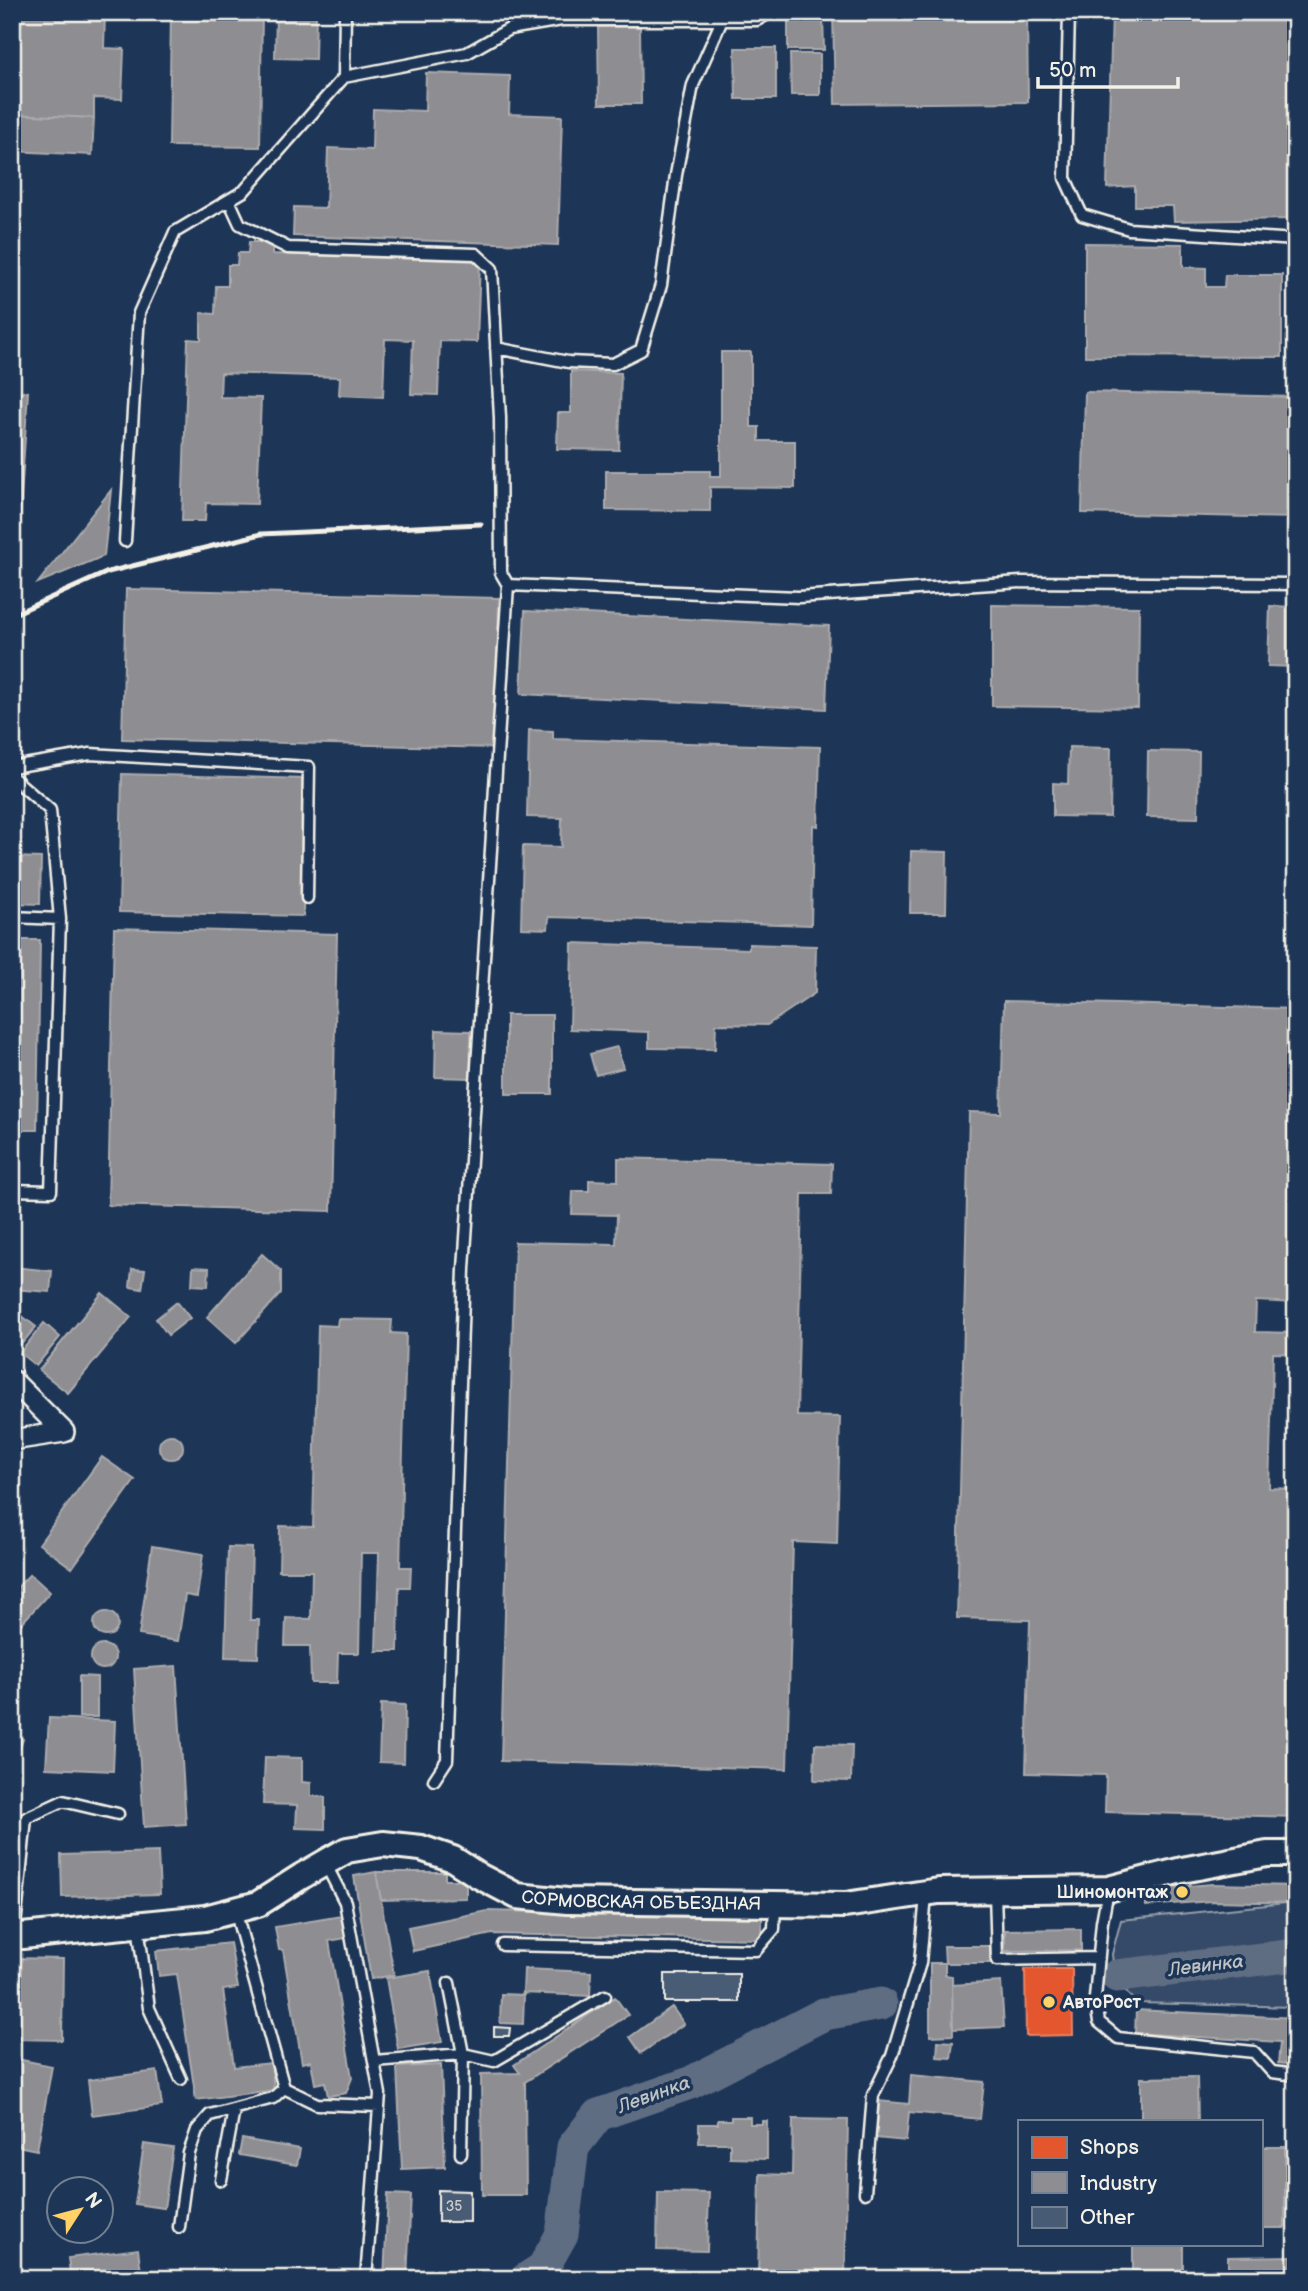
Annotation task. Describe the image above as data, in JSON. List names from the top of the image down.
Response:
{
  "streets": {
    "street": ["СОРМОВСКАЯ ОБЪЕЗДНАЯ"]
  },
  "water": ["Левинка"],
  "places": ["Шиномонтаж", "АвтоРост"],
  "house_numbers": ["35"],
  "legend": ["Shops", "Industry", "Other"],
  "scale_bar": "50 m",
  "north": "top right"
}
